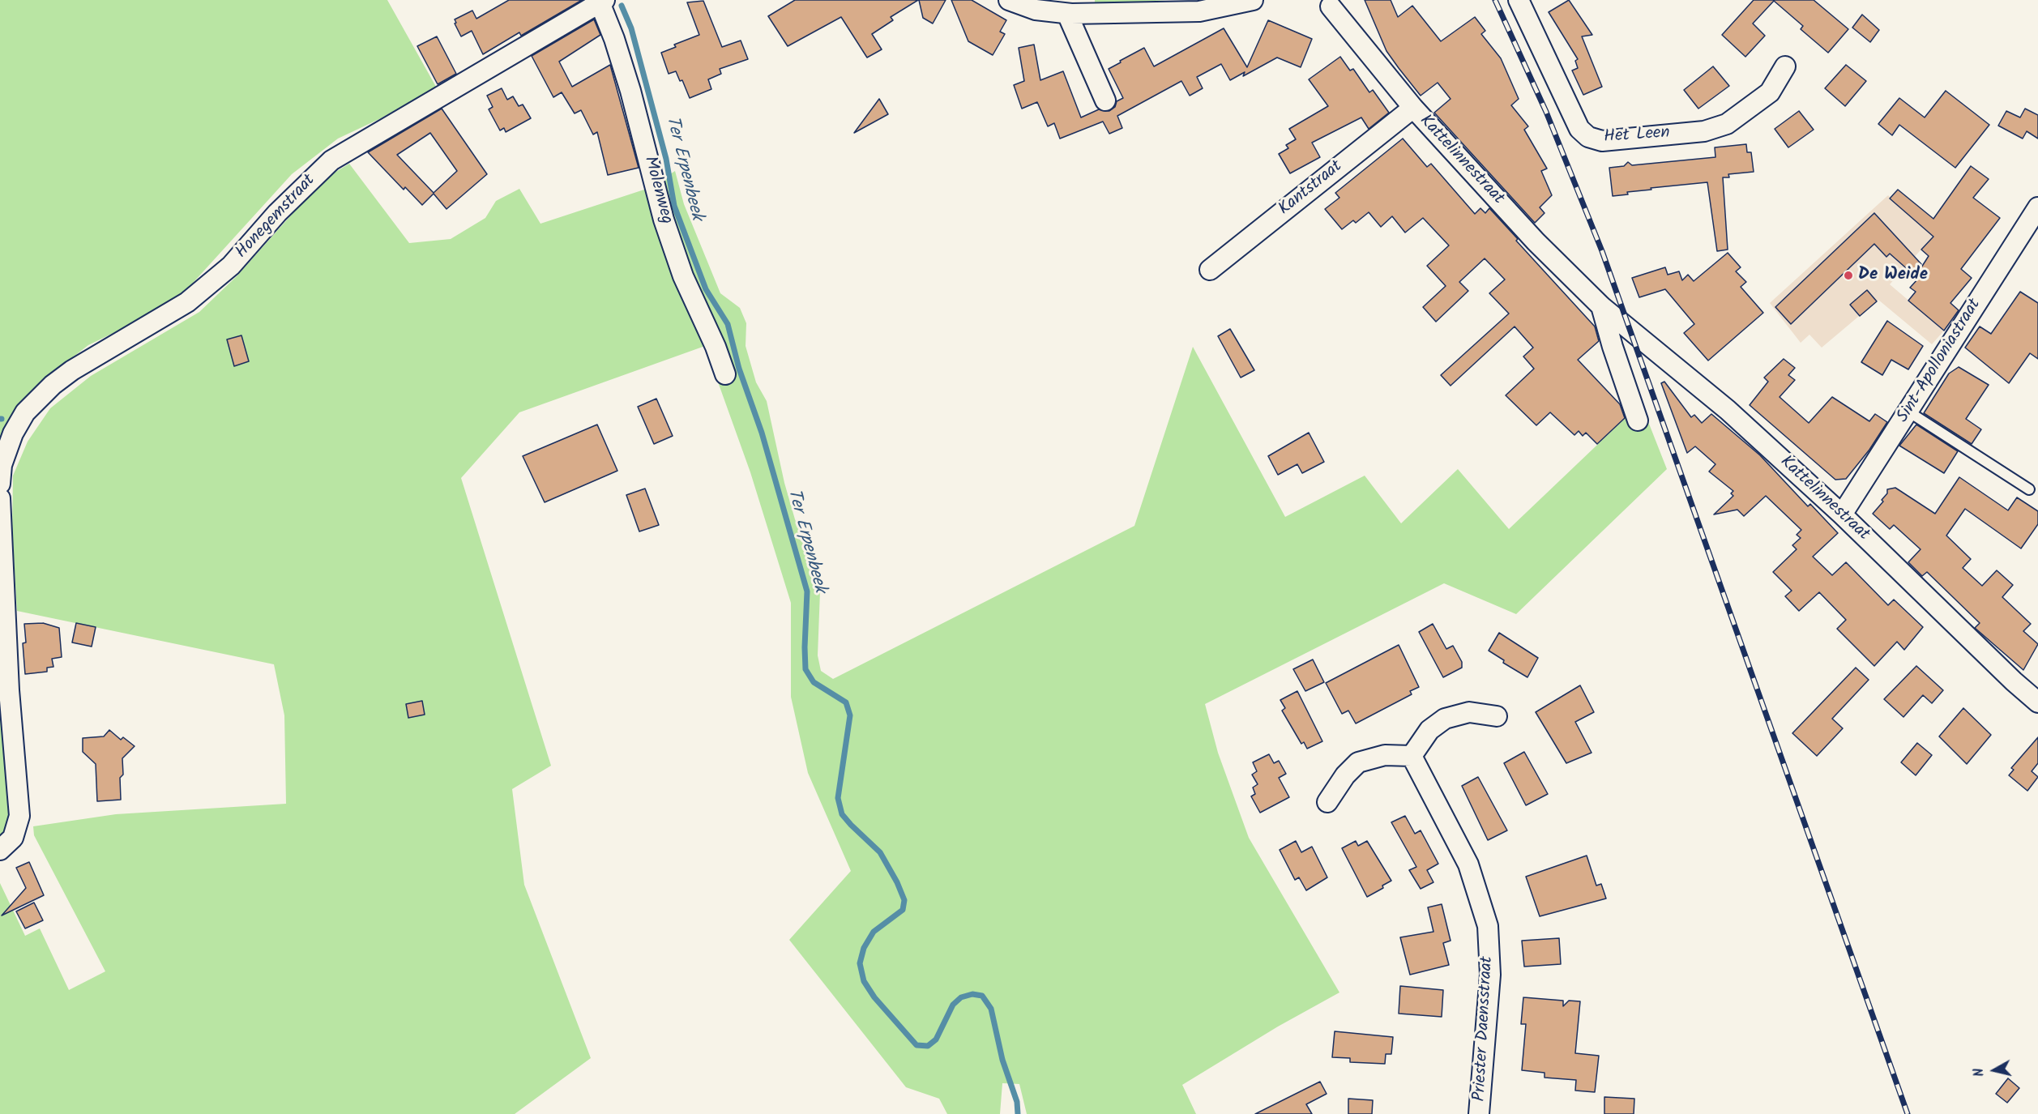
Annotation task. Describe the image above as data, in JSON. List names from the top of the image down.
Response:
{
  "streets": {
    "street": [
      "Het Leen",
      "Kattelinnestraat",
      "Kantstraat",
      "Molenweg",
      "Honegemstraat",
      "Sint-Apolloniastraat",
      "Priester Daensstraat"
    ]
  },
  "crossings": [
    ["Kattelinnestraat", "Kantstraat"],
    ["Kattelinnestraat", "Sint-Apolloniastraat"],
    ["Molenweg", "Honegemstraat"]
  ],
  "water": ["Ter Erpenbeek"],
  "places": ["De Weide"],
  "north": "left"
}
